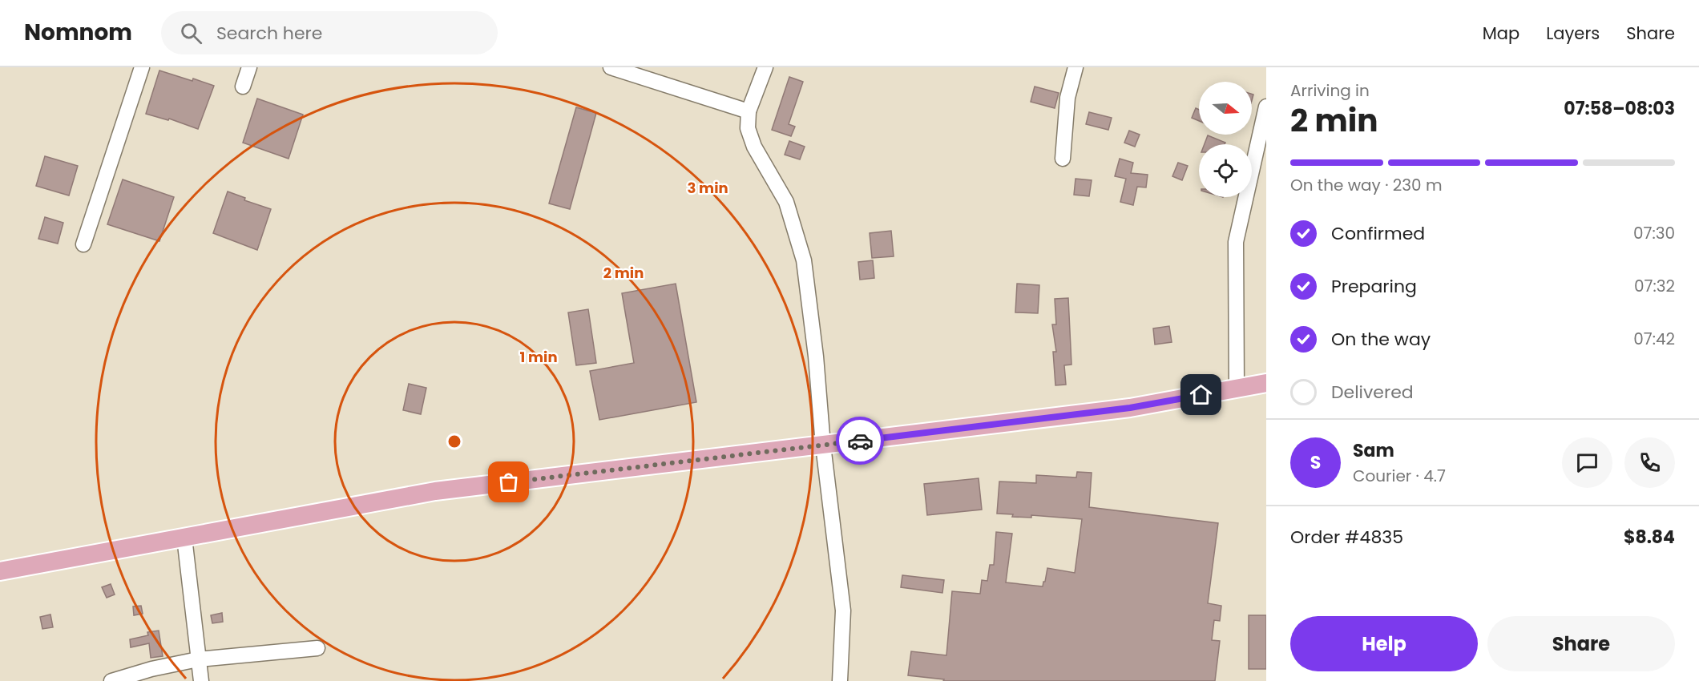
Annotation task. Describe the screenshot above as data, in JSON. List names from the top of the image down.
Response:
{
  "north": "right",
  "page": {
    "header": "Nomnom",
    "search": "Search here",
    "nav": ["Map", "Layers", "Share"],
    "heading": ["2 min", "Arriving in", "07:58–08:03"],
    "panel": [
      "Sam",
      "Courier · 4.7",
      "Order #4835",
      "$8.84"
    ],
    "bar": "On the way · 230 m",
    "list": [
      ["Confirmed", "07:30"],
      ["Preparing", "07:32"],
      ["On the way", "07:42"],
      "Delivered"
    ],
    "round": "S",
    "buttons": ["Help", "Share"]
  },
  "rings": ["3 min", "2 min", "1 min"]
}
